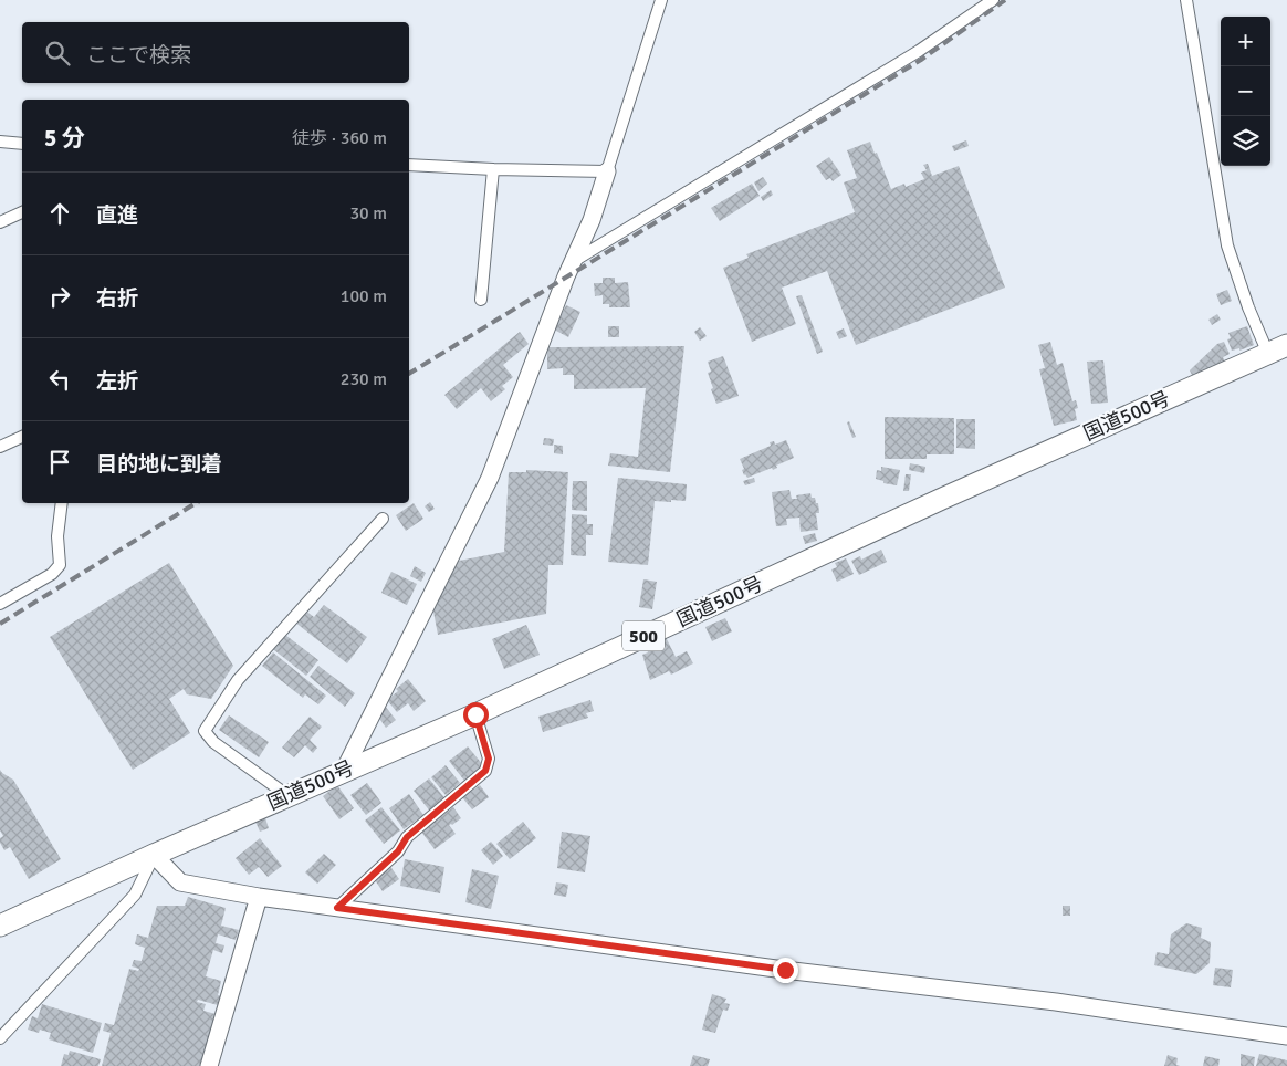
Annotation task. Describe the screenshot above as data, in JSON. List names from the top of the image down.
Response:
{
  "streets": {
    "highway": ["国道500号", "500"]
  },
  "page": {
    "map_buttons": ["+", "−"],
    "search": "ここで検索",
    "heading": ["5 分", "徒歩 · 360 m"],
    "list": [
      ["直進", "30 m"],
      ["右折", "100 m"],
      ["左折", "230 m"],
      "目的地に到着"
    ]
  }
}
